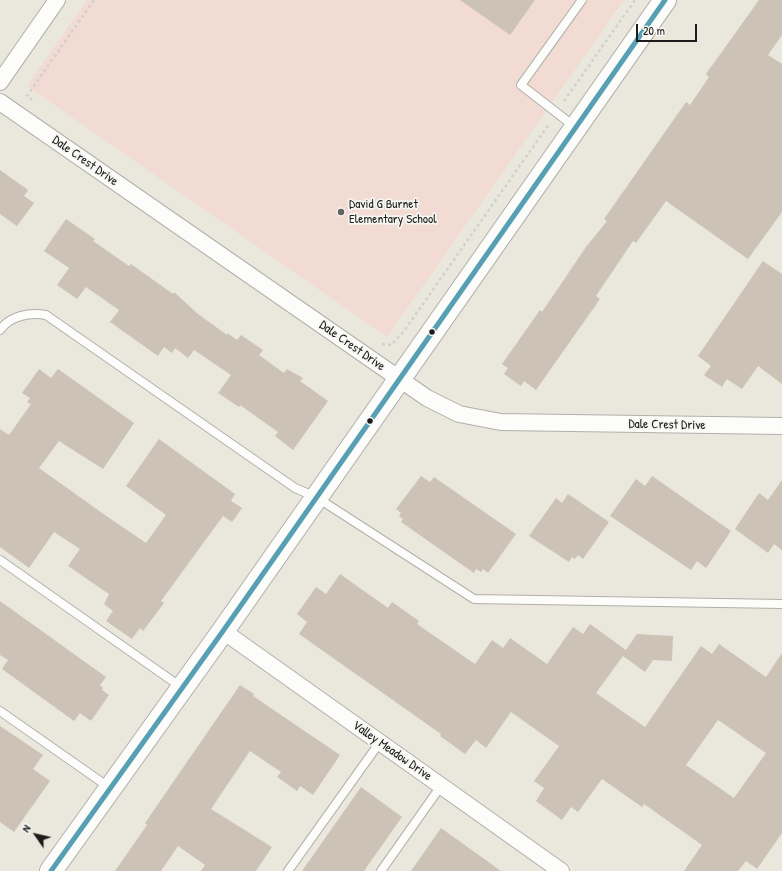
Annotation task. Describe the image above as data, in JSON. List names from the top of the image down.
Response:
{
  "streets": {
    "street": ["Dale Crest Drive", "Valley Meadow Drive"]
  },
  "places": ["David G Burnet Elementary School"],
  "scale_bar": "20 m",
  "north": "top left"
}
